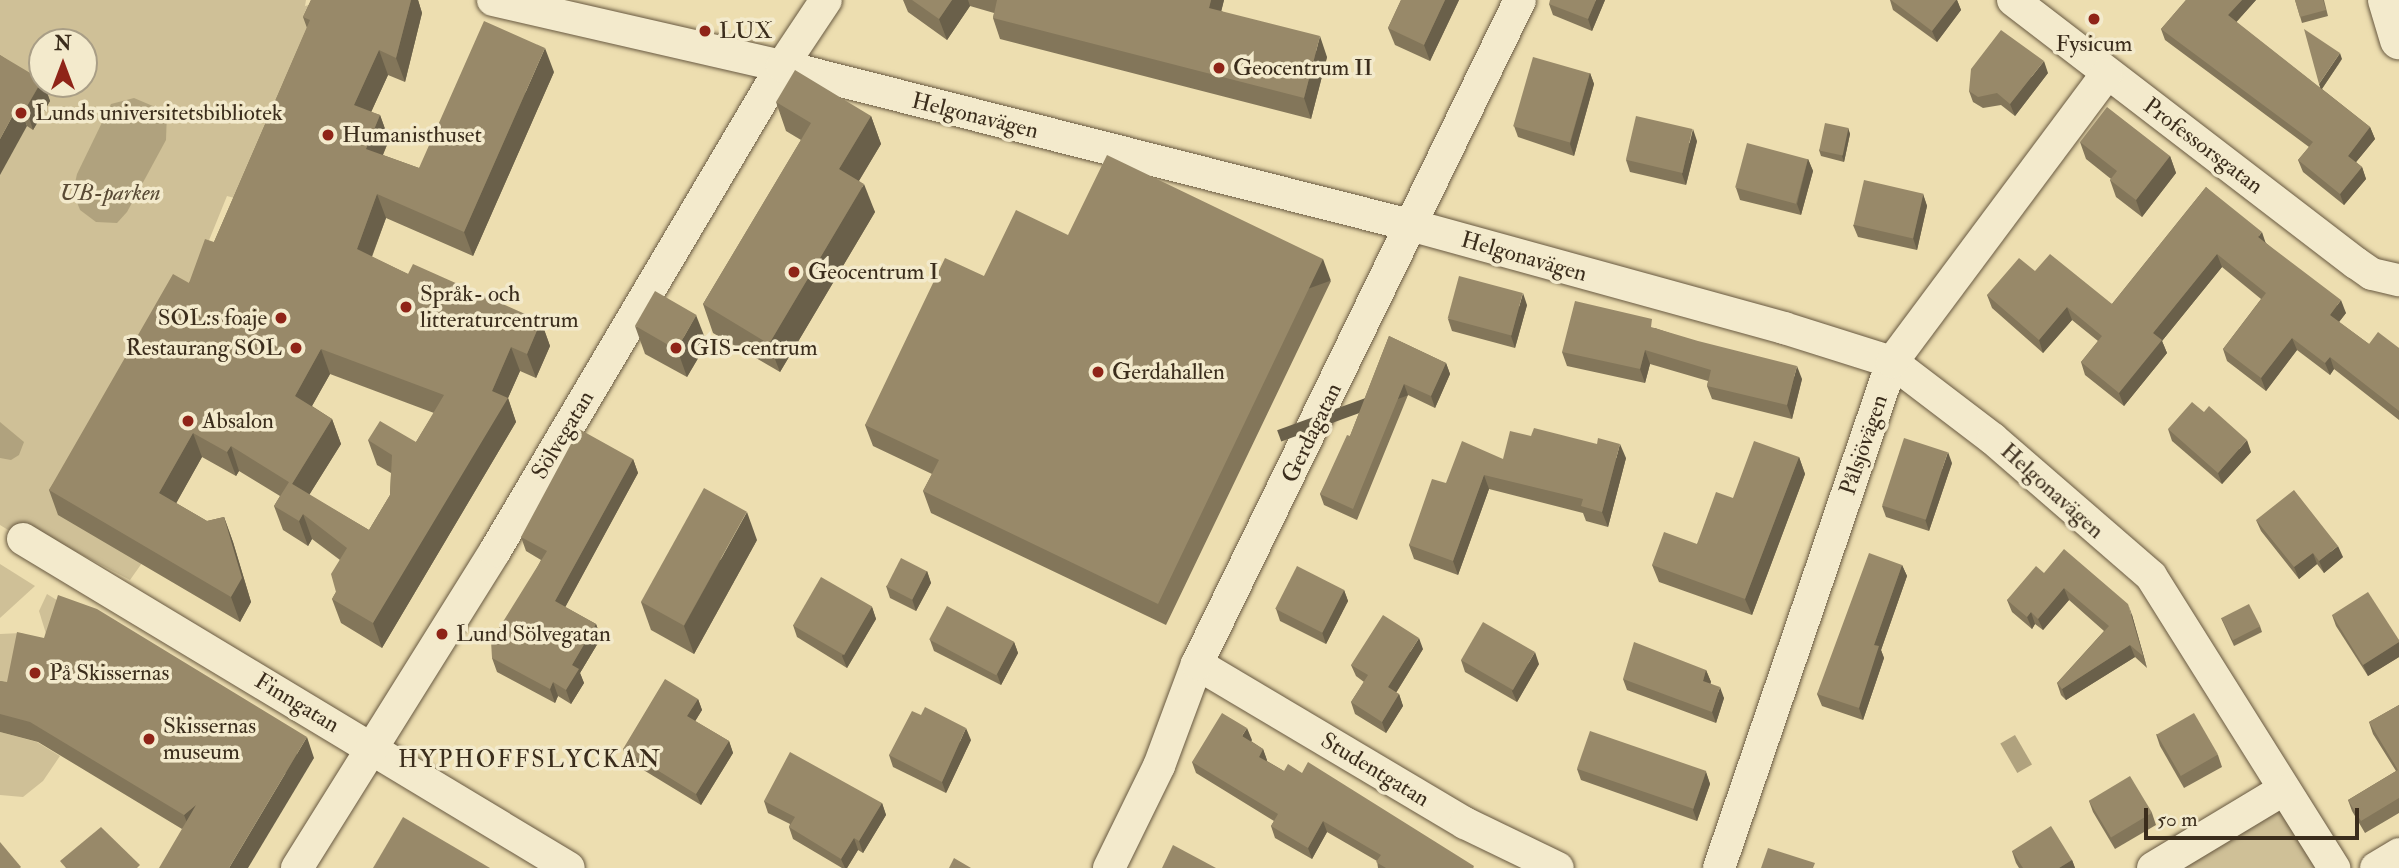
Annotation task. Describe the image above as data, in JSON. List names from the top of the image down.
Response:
{
  "streets": {
    "street": [
      "Helgonavägen",
      "Professorsgatan",
      "Gerdagatan",
      "Sölvegatan",
      "Pålsjövägen",
      "Finngatan",
      "Studentgatan"
    ]
  },
  "crossings": [
    ["Helgonavägen", "Gerdagatan"],
    ["Helgonavägen", "Sölvegatan"],
    ["Helgonavägen", "Pålsjövägen"],
    ["Professorsgatan", "Pålsjövägen"],
    ["Gerdagatan", "Studentgatan"],
    ["Sölvegatan", "Finngatan"]
  ],
  "districts": ["HYPHOFFSLYCKAN"],
  "parks": ["UB-parken"],
  "places": [
    "Fysicum",
    "LUX",
    "Geocentrum II",
    "Lunds universitetsbibliotek",
    "Humanisthuset",
    "Geocentrum I",
    "Språk- och litteraturcentrum",
    "SOL:s foaje",
    "Restaurang SOL",
    "GIS-centrum",
    "Gerdahallen",
    "Absalon",
    "Lund Sölvegatan",
    "På Skissernas",
    "Skissernas museum"
  ],
  "scale_bar": "50 m",
  "north": "top"
}
